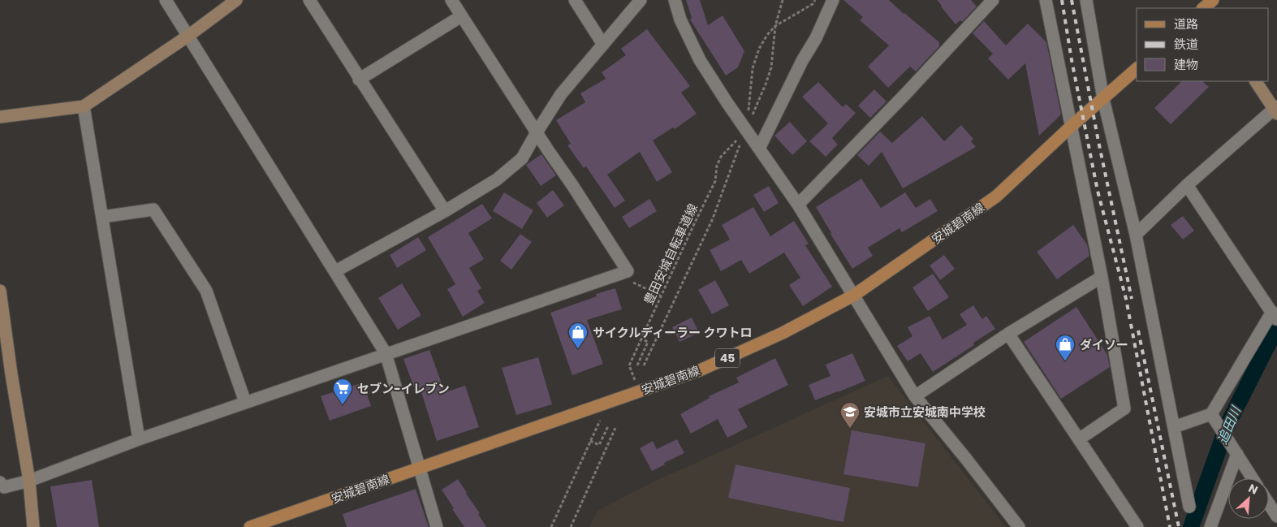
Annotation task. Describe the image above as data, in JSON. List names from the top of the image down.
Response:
{
  "streets": {
    "main road": ["安城碧南線", "45"],
    "path": ["豊田安城自転車道線"]
  },
  "crossings": [
    ["安城碧南線", "豊田安城自転車道線"]
  ],
  "water": ["追田川"],
  "places": {
    "shop": ["サイクルディーラー クワトロ", "ダイソー"],
    "supermarket": ["セブン-イレブン"],
    "school or university": ["安城市立安城南中学校"]
  },
  "legend": ["道路", "鉄道", "建物"],
  "north": "top right"
}
